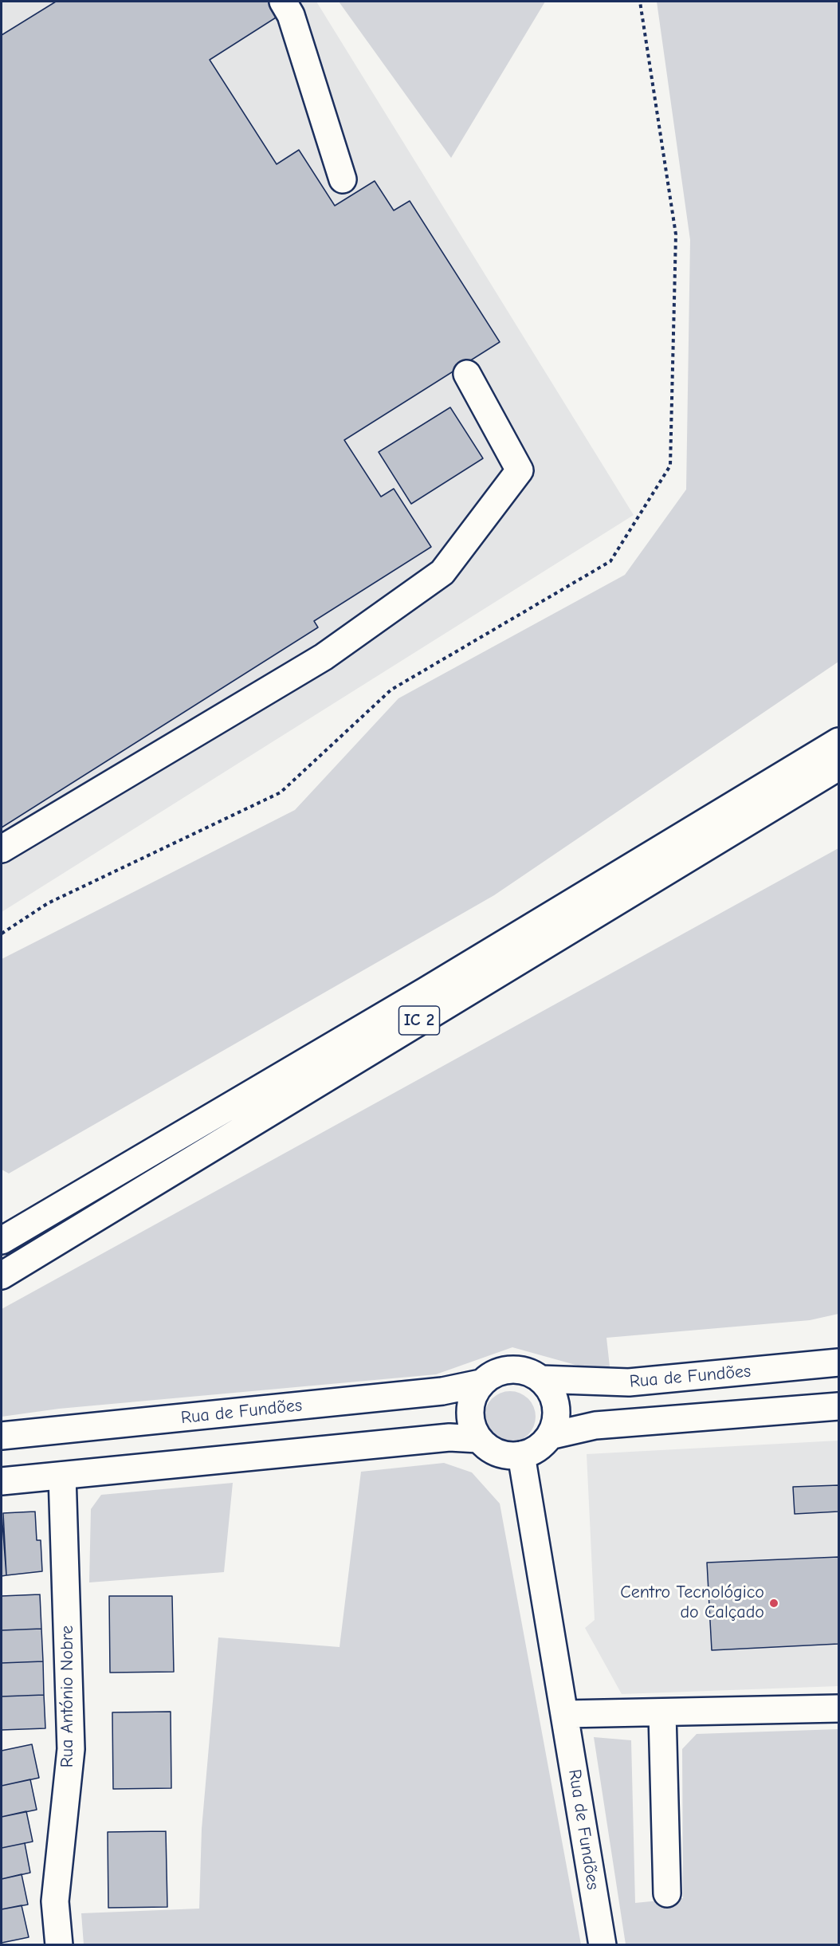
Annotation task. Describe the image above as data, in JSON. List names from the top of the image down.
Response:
{
  "streets": {
    "main road": ["IC 2", "Rua de Fundões", "Rua António Nobre"]
  },
  "places": ["Centro Tecnológico do Calçado"]
}
